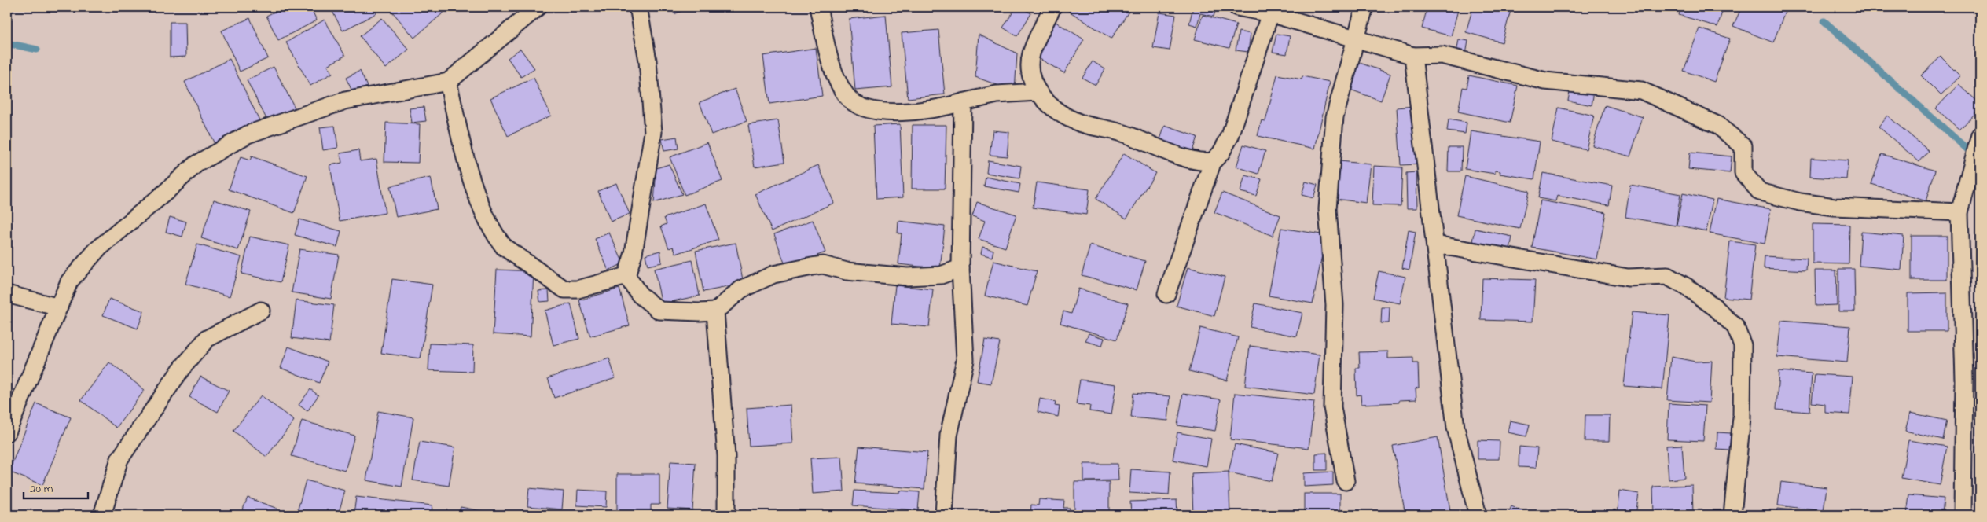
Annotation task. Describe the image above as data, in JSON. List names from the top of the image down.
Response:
{
  "scale_bar": "20 m"
}
